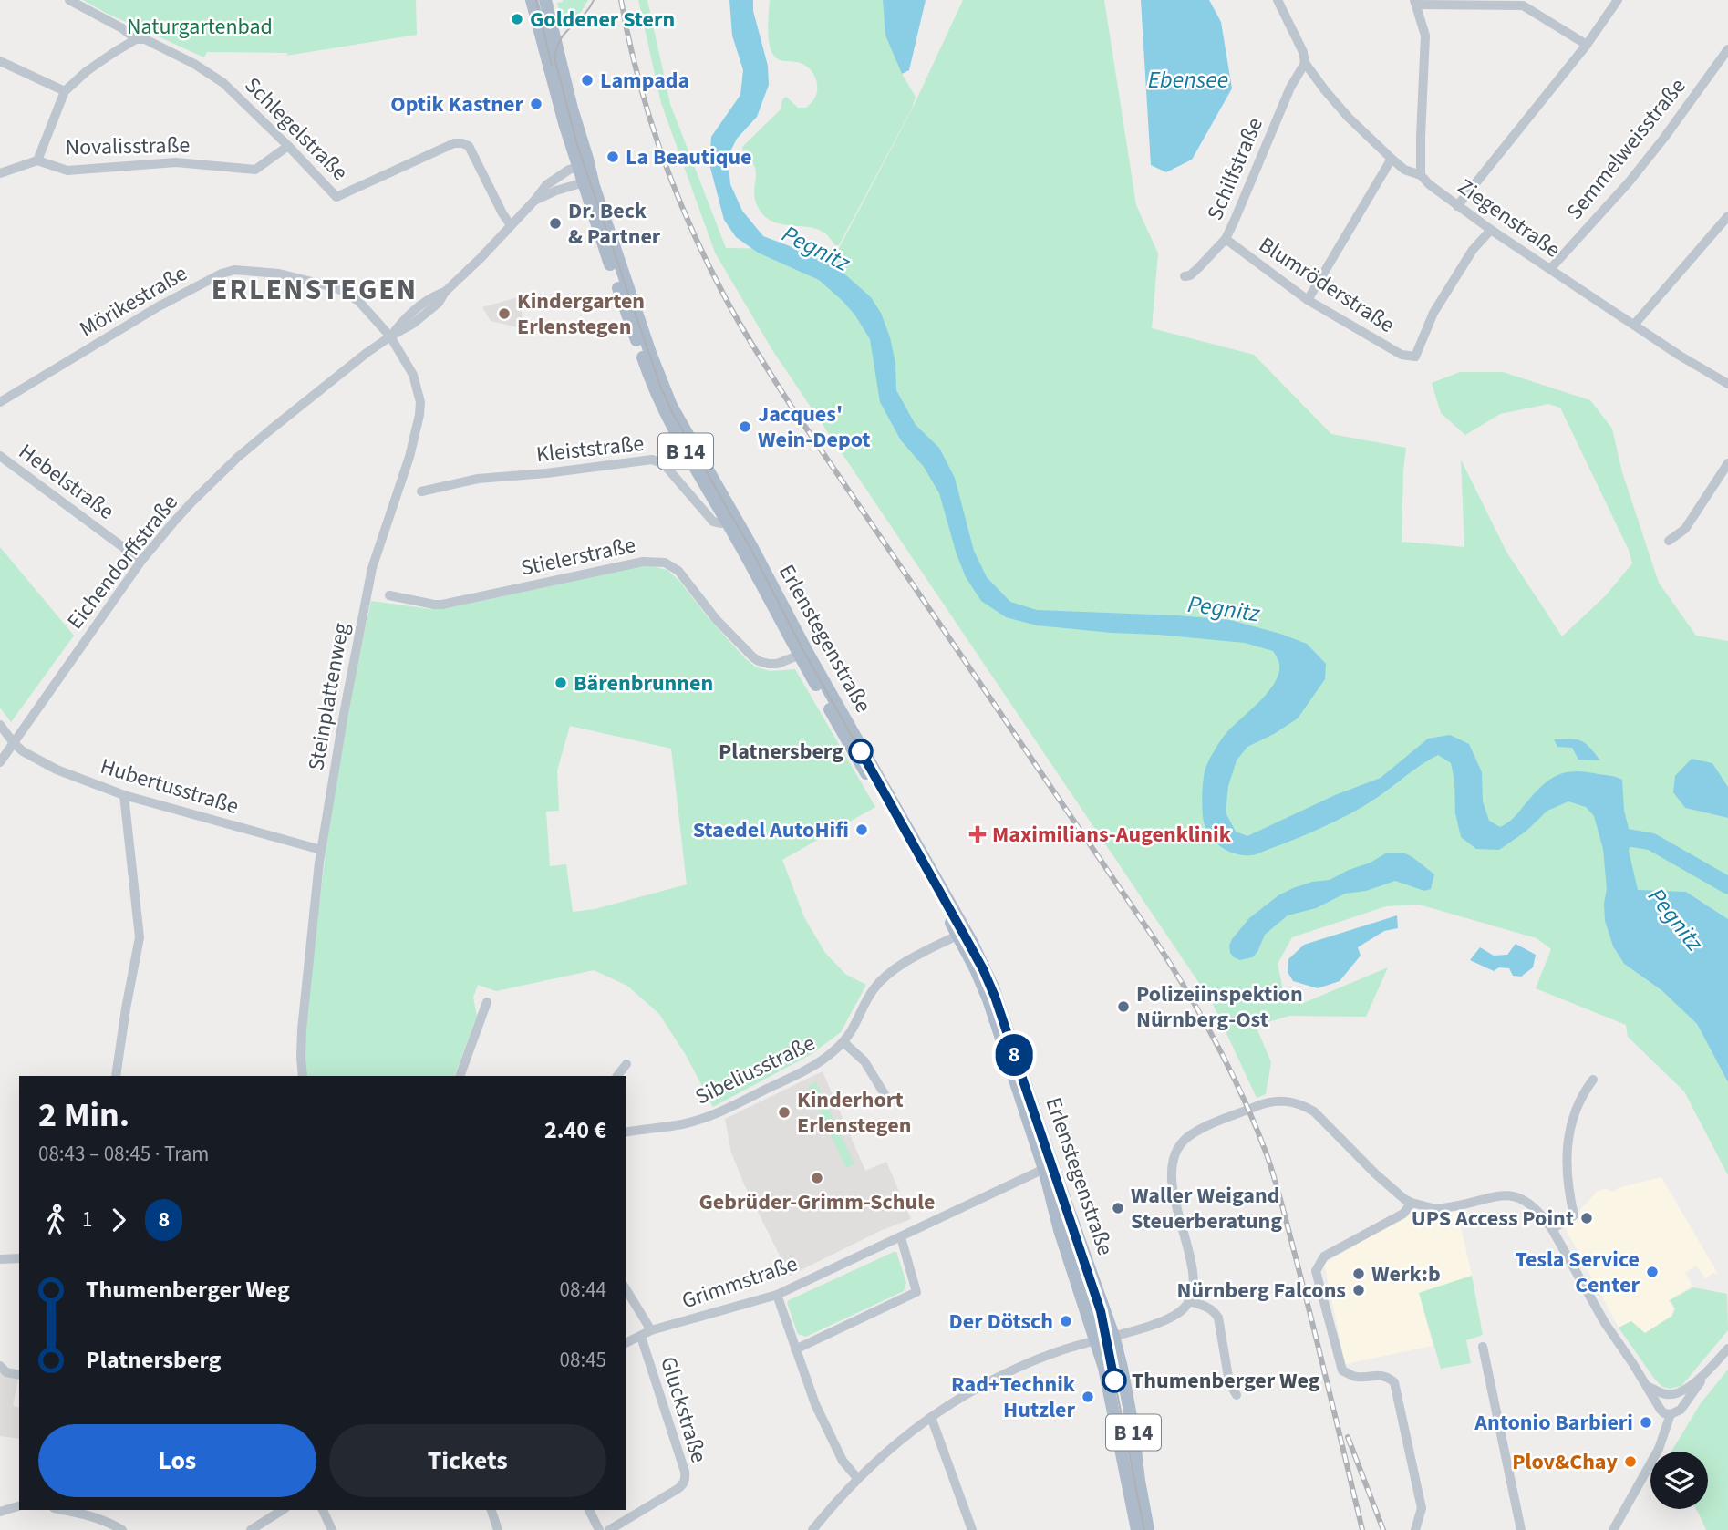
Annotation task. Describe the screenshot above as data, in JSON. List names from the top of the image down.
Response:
{
  "streets": {
    "main road": ["B 14", "Erlenstegenstraße"],
    "street": [
      "Schlegelstraße",
      "Novalisstraße",
      "Semmelweisstraße",
      "Schilfstraße",
      "Ziegenstraße",
      "Blumröderstraße",
      "Mörikestraße",
      "Kleiststraße",
      "Hebelstraße",
      "Stielerstraße",
      "Eichendorffstraße",
      "Steinplattenweg",
      "Hubertusstraße",
      "Sibeliusstraße",
      "Grimmstraße",
      "Gluckstraße"
    ]
  },
  "crossings": [
    ["Schlegelstraße", "Novalisstraße"],
    ["Schlegelstraße", "Eichendorffstraße"],
    ["Semmelweisstraße", "Ziegenstraße"],
    ["Schilfstraße", "Ziegenstraße"],
    ["Schilfstraße", "Blumröderstraße"],
    ["Ziegenstraße", "Blumröderstraße"],
    ["Mörikestraße", "Eichendorffstraße"],
    ["Mörikestraße", "Steinplattenweg"],
    ["Kleiststraße", "Erlenstegenstraße"],
    ["B 14", "Erlenstegenstraße"],
    ["Hebelstraße", "Eichendorffstraße"],
    ["Stielerstraße", "Erlenstegenstraße"],
    ["Eichendorffstraße", "Erlenstegenstraße"],
    ["Eichendorffstraße", "Steinplattenweg"],
    ["Eichendorffstraße", "Hubertusstraße"],
    ["Erlenstegenstraße", "Sibeliusstraße"],
    ["Erlenstegenstraße", "Grimmstraße"],
    ["Steinplattenweg", "Hubertusstraße"],
    ["Grimmstraße", "Gluckstraße"]
  ],
  "districts": ["ERLENSTEGEN"],
  "water": ["Ebensee", "Pegnitz"],
  "parks": ["Naturgartenbad"],
  "places": {
    "other": [
      "Goldener Stern",
      "Lampada",
      "Optik Kastner",
      "La Beautique",
      "Dr. Beck & Partner",
      "Kindergarten Erlenstegen",
      "Jacques' Wein-Depot",
      "Bärenbrunnen",
      "Platnersberg",
      "Staedel AutoHifi",
      "Polizeiinspektion Nürnberg-Ost",
      "Kinderhort Erlenstegen",
      "Gebrüder-Grimm-Schule",
      "Waller Weigand Steuerberatung",
      "UPS Access Point",
      "Tesla Service Center",
      "Werk:b",
      "Nürnberg Falcons",
      "Der Dötsch",
      "Thumenberger Weg",
      "Rad+Technik Hutzler",
      "Antonio Barbieri",
      "Plov&Chay"
    ],
    "health": ["Maximilians-Augenklinik"]
  },
  "lines": ["tram line 8"],
  "page": {
    "on_map": "8",
    "heading": ["2 Min.", "08:43 – 08:45 · Tram", "2.40 €"],
    "legs": ["1", "8"],
    "list": [
      {
        "name": "Thumenberger Weg",
        "value": "08:44"
      },
      {
        "name": "Platnersberg",
        "value": "08:45"
      }
    ],
    "buttons": ["Los", "Tickets"]
  }
}
